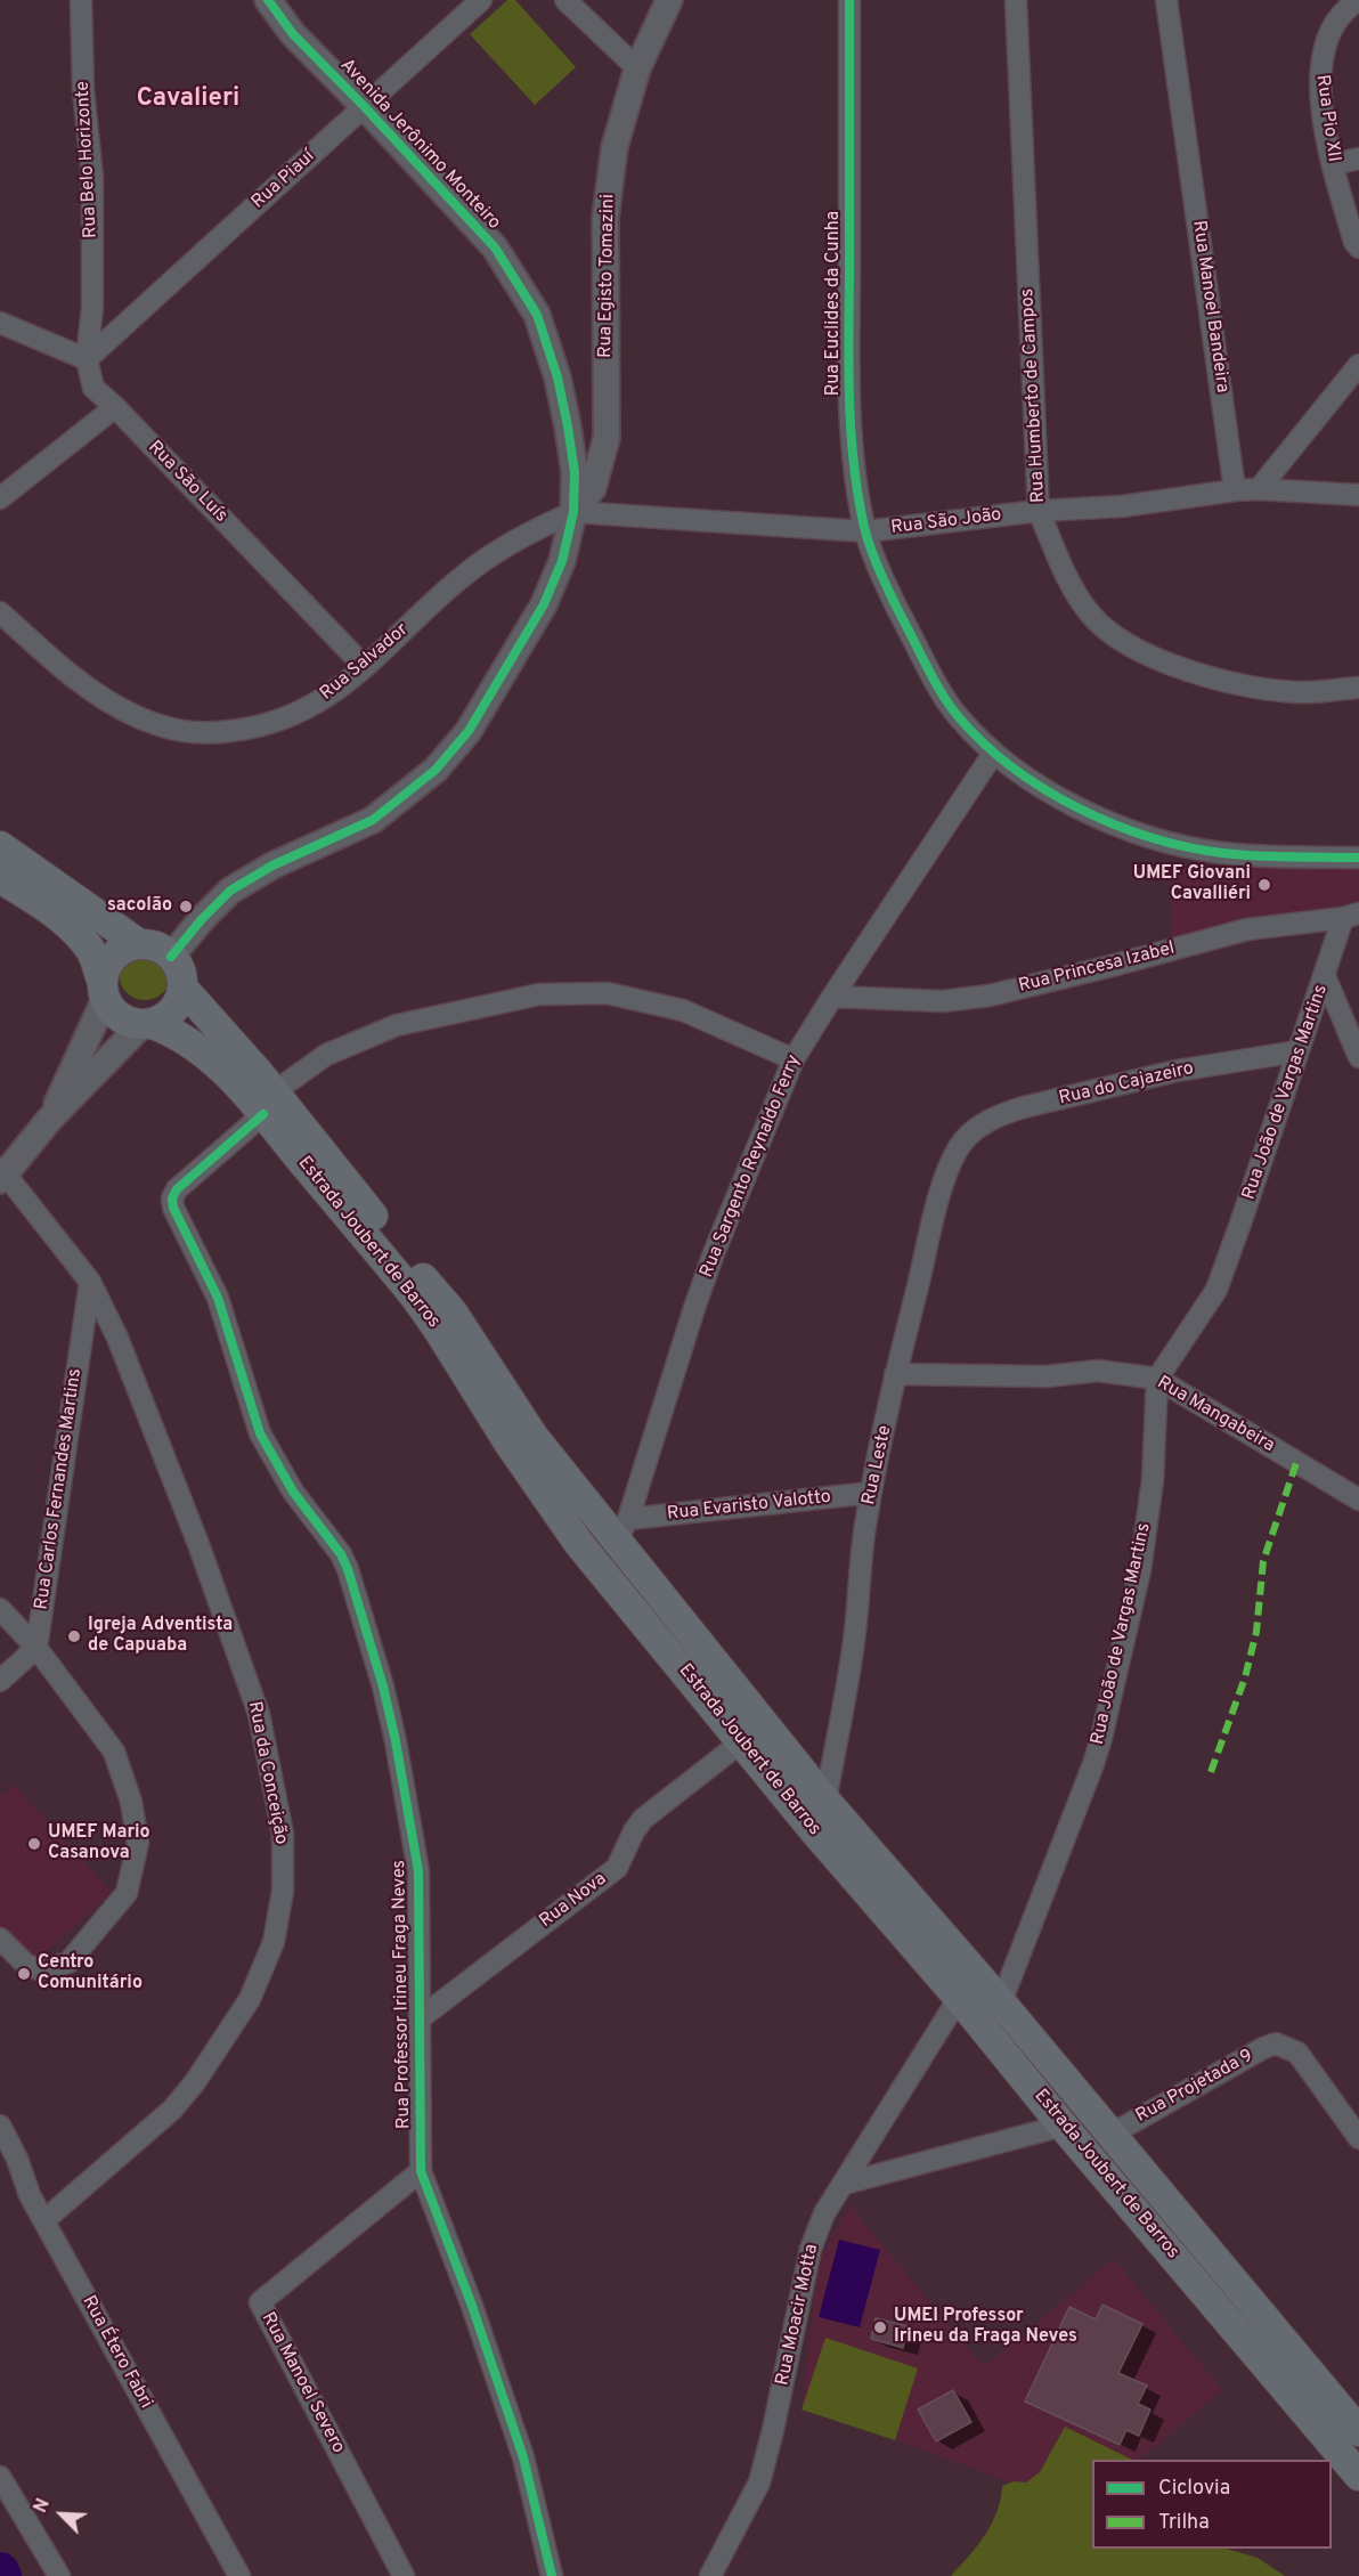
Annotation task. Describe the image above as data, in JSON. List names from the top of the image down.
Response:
{
  "streets": {
    "main road": ["Estrada Joubert de Barros"],
    "street": [
      "Rua Pio XII",
      "Avenida Jerônimo Monteiro",
      "Rua Belo Horizonte",
      "Rua Piauí",
      "Rua Egisto Tomazini",
      "Rua Euclides da Cunha",
      "Rua Manoel Bandeira",
      "Rua Humberto de Campos",
      "Rua São Luís",
      "Rua São João",
      "Rua Salvador",
      "Rua Princesa Izabel",
      "Rua do Cajazeiro",
      "Rua João de Vargas Martins",
      "Rua Sargento Reynaldo Ferry",
      "Rua Mangabeira",
      "Rua Leste",
      "Rua Carlos Fernandes Martins",
      "Rua Evaristo Valotto",
      "Rua da Conceição",
      "Rua Nova",
      "Rua Professor Irineu Fraga Neves",
      "Rua Projetada 9",
      "Rua Moacir Motta",
      "Rua Étero Fabri",
      "Rua Manoel Severo"
    ]
  },
  "crossings": [
    ["Avenida Jerônimo Monteiro", "Rua Piauí"],
    ["Avenida Jerônimo Monteiro", "Rua Egisto Tomazini"],
    ["Avenida Jerônimo Monteiro", "Rua São João"],
    ["Avenida Jerônimo Monteiro", "Rua Salvador"],
    ["Avenida Jerônimo Monteiro", "Estrada Joubert de Barros"],
    ["Rua Belo Horizonte", "Rua Piauí"],
    ["Rua Belo Horizonte", "Rua São Luís"],
    ["Rua Piauí", "Rua São Luís"],
    ["Rua Egisto Tomazini", "Rua São João"],
    ["Rua Egisto Tomazini", "Rua Salvador"],
    ["Rua Euclides da Cunha", "Rua São João"],
    ["Rua Euclides da Cunha", "Rua Sargento Reynaldo Ferry"],
    ["Rua Manoel Bandeira", "Rua São João"],
    ["Rua Humberto de Campos", "Rua São João"],
    ["Rua São Luís", "Rua Salvador"],
    ["Rua São João", "Rua Salvador"],
    ["Rua Princesa Izabel", "Rua João de Vargas Martins"],
    ["Rua Princesa Izabel", "Rua Sargento Reynaldo Ferry"],
    ["Rua do Cajazeiro", "Rua João de Vargas Martins"],
    ["Rua do Cajazeiro", "Rua Leste"],
    ["Rua João de Vargas Martins", "Estrada Joubert de Barros"],
    ["Rua João de Vargas Martins", "Rua Mangabeira"],
    ["Rua Sargento Reynaldo Ferry", "Estrada Joubert de Barros"],
    ["Rua Sargento Reynaldo Ferry", "Rua Evaristo Valotto"],
    ["Rua Sargento Reynaldo Ferry", "Rua Professor Irineu Fraga Neves"],
    ["Estrada Joubert de Barros", "Rua Leste"],
    ["Estrada Joubert de Barros", "Rua Evaristo Valotto"],
    ["Estrada Joubert de Barros", "Rua Nova"],
    ["Estrada Joubert de Barros", "Rua Professor Irineu Fraga Neves"],
    ["Estrada Joubert de Barros", "Rua Projetada 9"],
    ["Estrada Joubert de Barros", "Rua Moacir Motta"],
    ["Rua Mangabeira", "Rua Leste"],
    ["Rua Leste", "Rua Evaristo Valotto"],
    ["Rua Carlos Fernandes Martins", "Rua da Conceição"],
    ["Rua da Conceição", "Rua Étero Fabri"],
    ["Rua Nova", "Rua Professor Irineu Fraga Neves"],
    ["Rua Professor Irineu Fraga Neves", "Rua Manoel Severo"]
  ],
  "districts": ["Cavalieri"],
  "places": [
    "UMEF Giovani Cavalliéri",
    "sacolão",
    "Igreja Adventista de Capuaba",
    "UMEF Mario Casanova",
    "Centro Comunitário",
    "UMEI Professor Irineu da Fraga Neves"
  ],
  "legend": ["Ciclovia", "Trilha"],
  "north": "top left"
}
